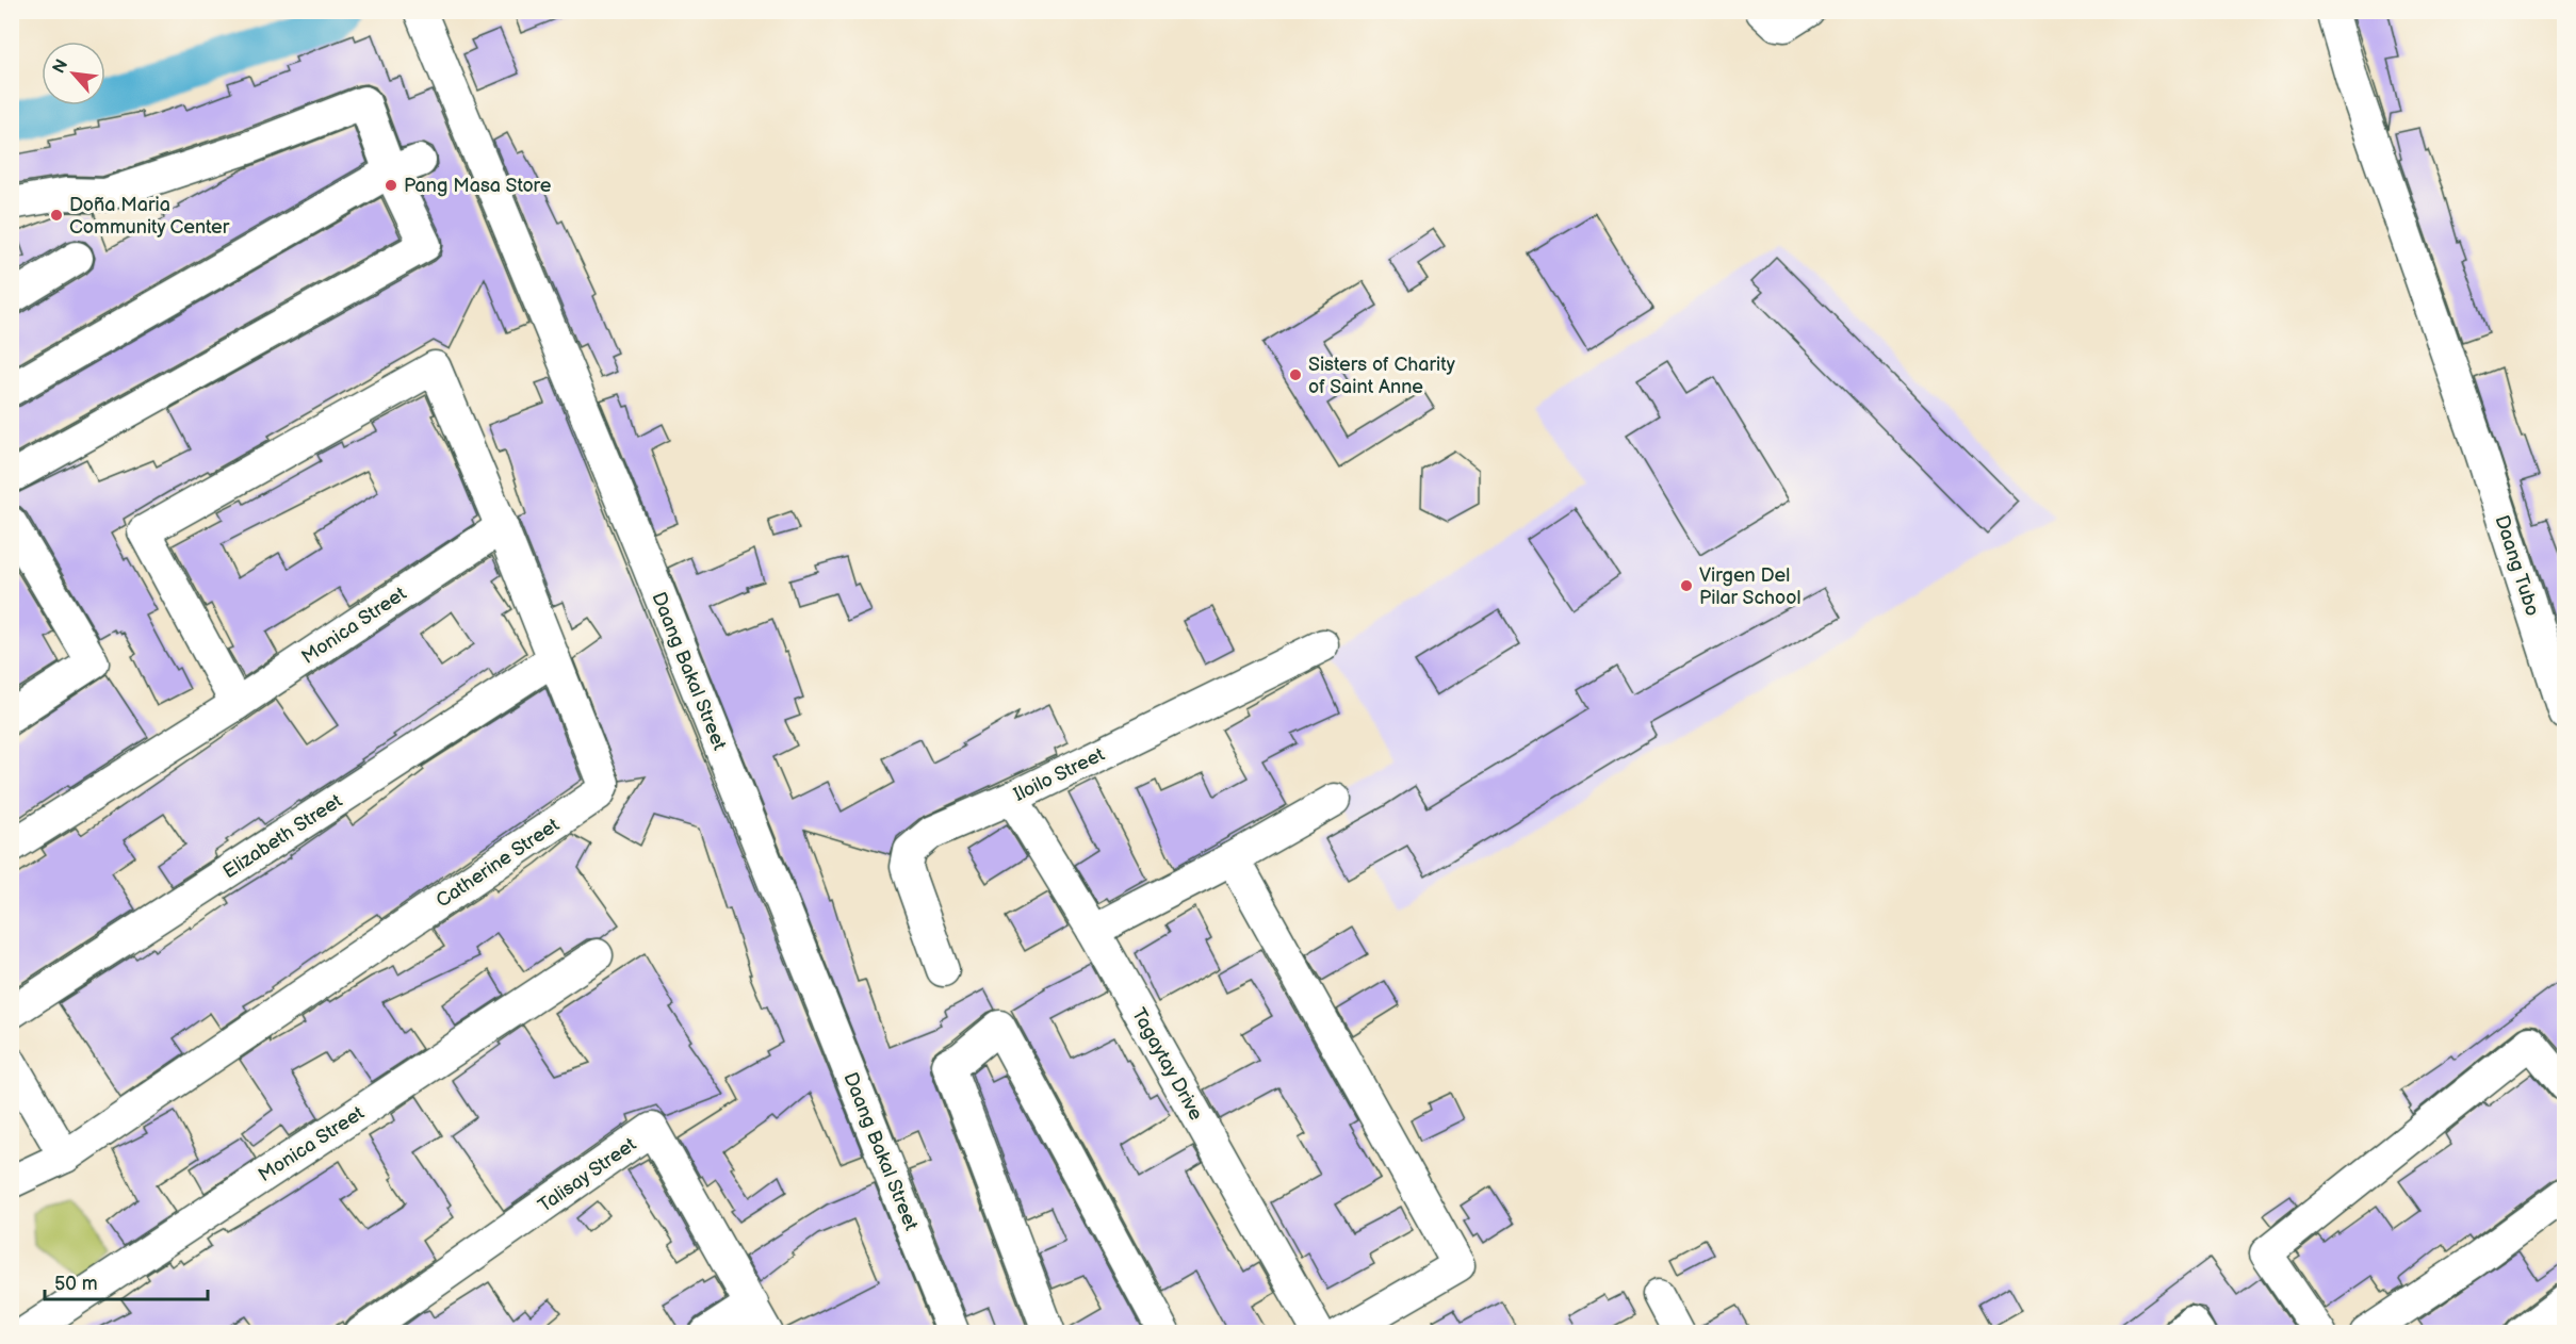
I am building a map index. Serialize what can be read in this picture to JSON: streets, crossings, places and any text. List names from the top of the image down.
{
  "streets": {
    "street": [
      "Daang Tubo",
      "Monica Street",
      "Daang Bakal Street",
      "Iloilo Street",
      "Elizabeth Street",
      "Catherine Street",
      "Tagaytay Drive",
      "Talisay Street"
    ]
  },
  "crossings": [
    ["Monica Street", "Catherine Street"],
    ["Iloilo Street", "Tagaytay Drive"],
    ["Elizabeth Street", "Catherine Street"]
  ],
  "places": [
    "Pang Masa Store",
    "Doña Maria Community Center",
    "Sisters of Charity of Saint Anne",
    "Virgen Del Pilar School"
  ],
  "scale_bar": "50 m",
  "north": "top left"
}
